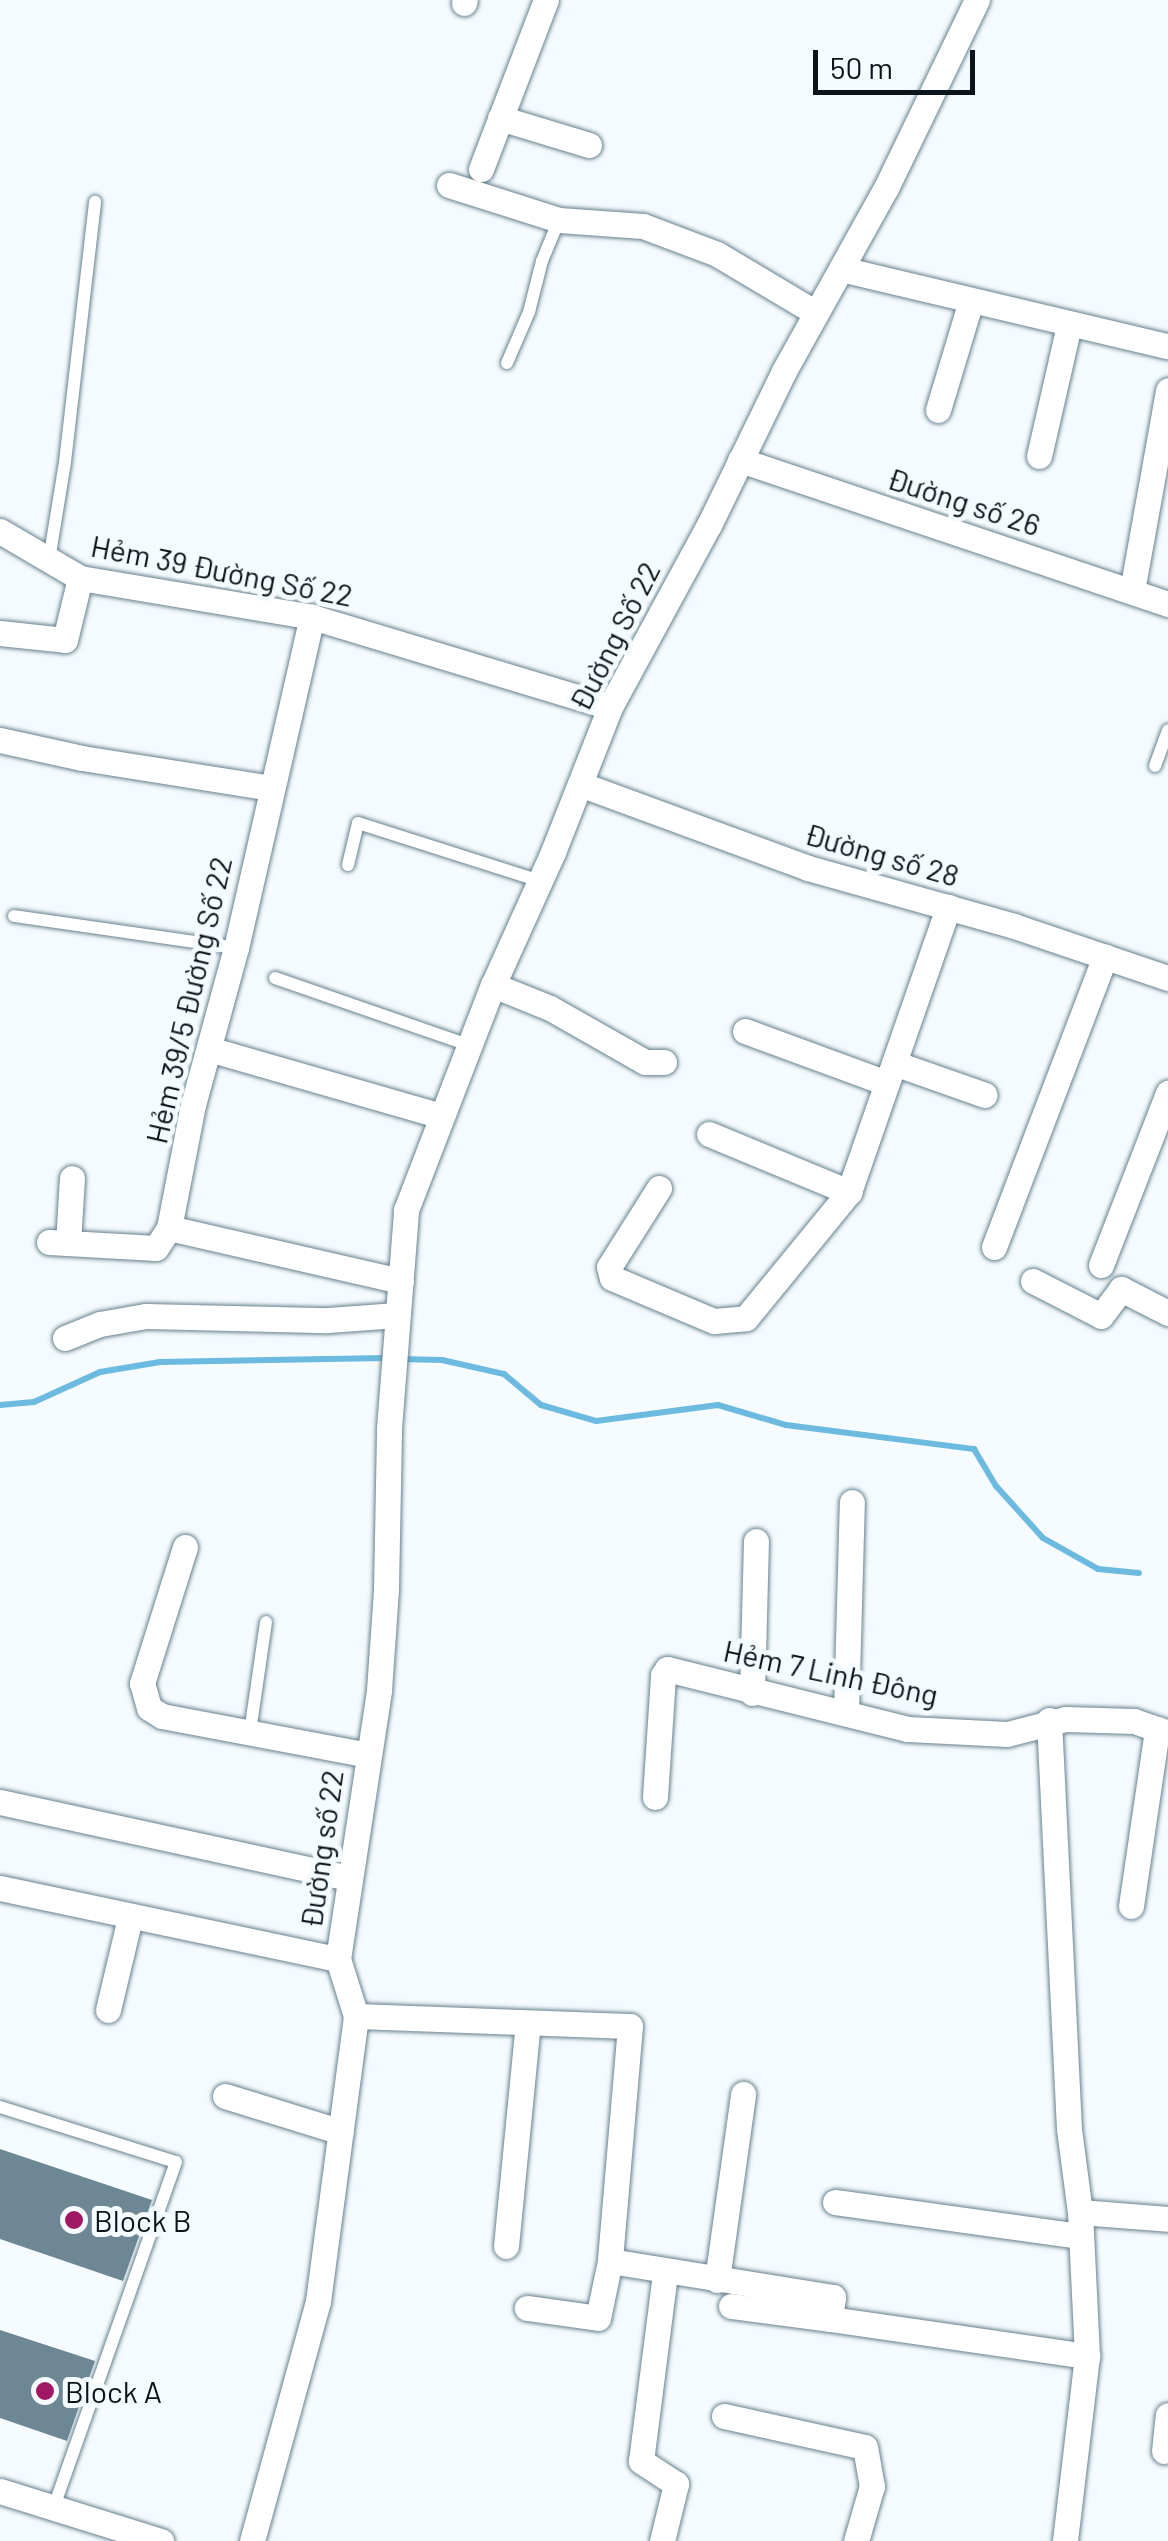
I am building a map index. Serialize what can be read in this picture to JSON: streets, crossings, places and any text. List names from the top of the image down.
{
  "streets": {
    "street": [
      "Đường số 26",
      "Hẻm 39 Đường Số 22",
      "Đường Số 22",
      "Đường số 28",
      "Hẻm 39/5 Đường Số 22",
      "Hẻm 7 Linh Đông",
      "Đường số 22"
    ]
  },
  "crossings": [
    ["Đường số 26", "Đường Số 22"],
    ["Hẻm 39 Đường Số 22", "Đường Số 22"],
    ["Hẻm 39 Đường Số 22", "Hẻm 39/5 Đường Số 22"],
    ["Đường Số 22", "Đường số 28"],
    ["Đường Số 22", "Đường số 22"]
  ],
  "places": ["Block B", "Block A"],
  "scale_bar": "50 m"
}
